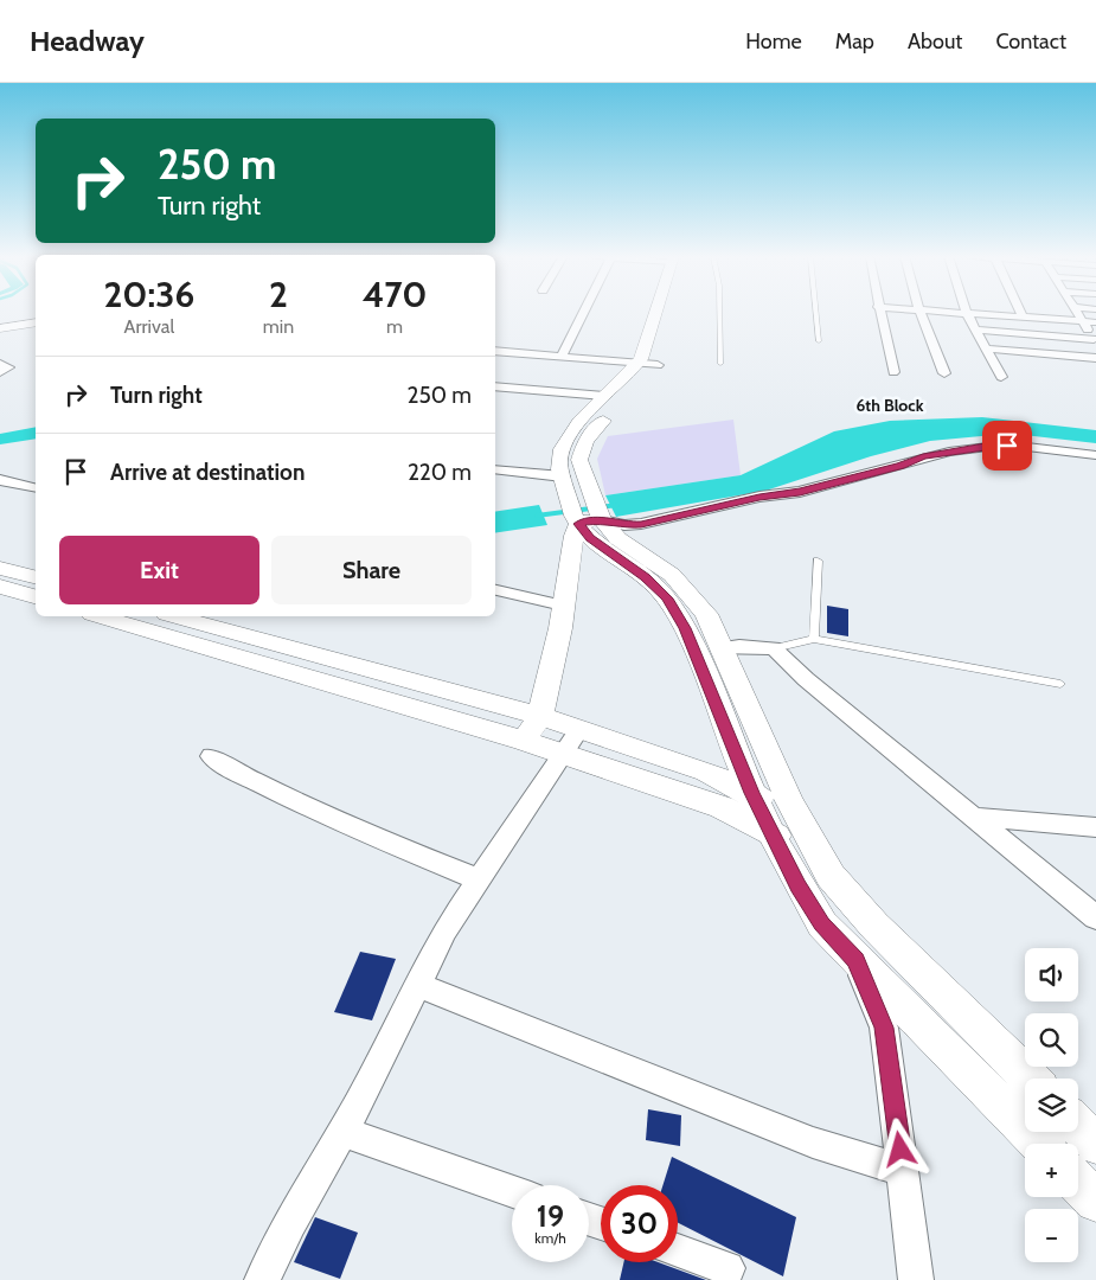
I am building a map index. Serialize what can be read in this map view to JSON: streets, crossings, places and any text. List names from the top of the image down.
{
  "districts": ["6th Block"],
  "page": {
    "header": "Headway",
    "nav": [
      "Home",
      "Map",
      "About",
      "Contact"
    ],
    "turn": ["250 m", "Turn right"],
    "eta": [
      "20:36",
      "Arrival",
      "2",
      "min",
      "470",
      "m"
    ],
    "list": [
      {
        "name": "Turn right",
        "value": "250 m"
      },
      {
        "name": "Arrive at destination",
        "value": "220 m"
      }
    ],
    "buttons": ["Exit", "Share"],
    "map_buttons": ["+", "−"],
    "speed": "19 km/h",
    "limit": "30"
  }
}
